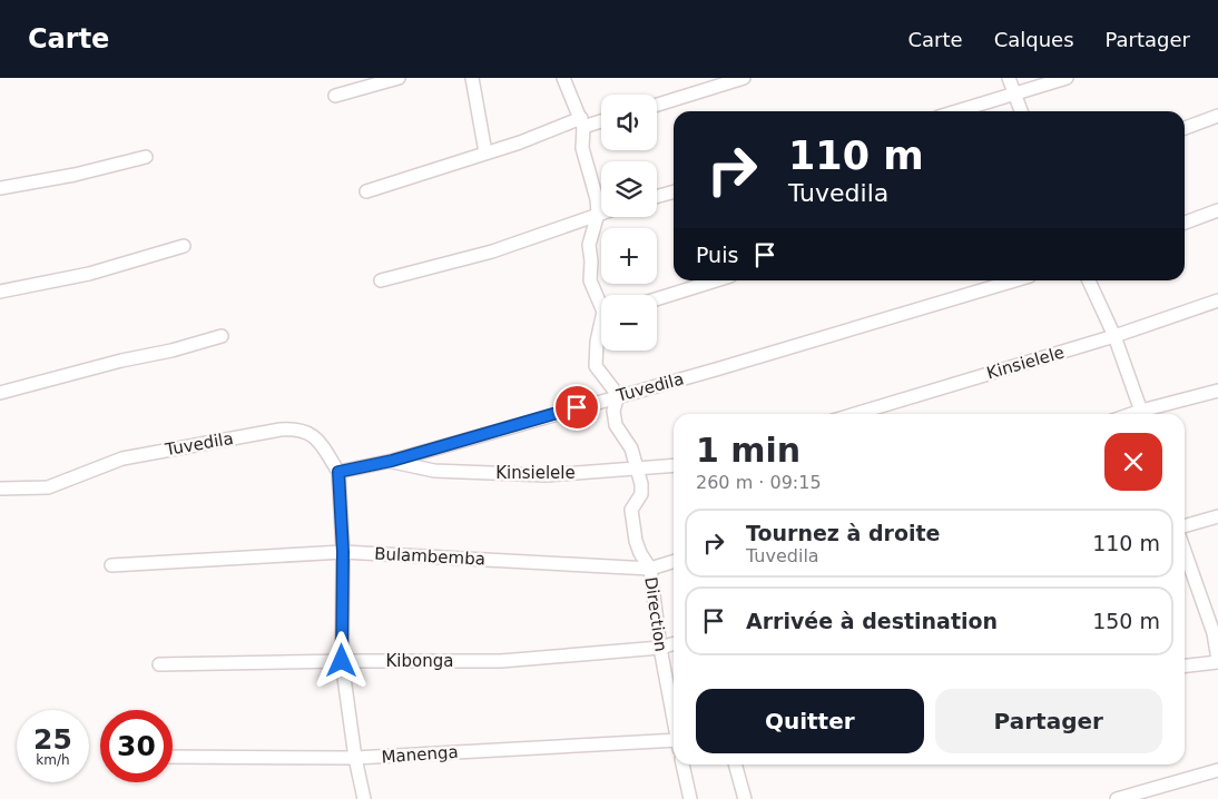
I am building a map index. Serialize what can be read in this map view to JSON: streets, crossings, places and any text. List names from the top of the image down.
{
  "streets": {
    "street": [
      "Kinsielele",
      "Tuvedila",
      "Bulambemba",
      "Direction",
      "Kibonga",
      "Manenga"
    ]
  },
  "crossings": [
    ["Kinsielele", "Tuvedila"],
    ["Kinsielele", "Direction"],
    ["Tuvedila", "Direction"],
    ["Bulambemba", "Direction"],
    ["Direction", "Kibonga"]
  ],
  "page": {
    "header": "Carte",
    "nav": ["Carte", "Calques", "Partager"],
    "map_buttons": ["+", "−"],
    "turn": ["110 m", "Tuvedila"],
    "then": "Puis",
    "heading": ["1 min", "260 m · 09:15"],
    "list": [
      {
        "name": "Tournez à droite",
        "note": "Tuvedila",
        "value": "110 m"
      },
      {
        "name": "Arrivée à destination",
        "value": "150 m"
      }
    ],
    "buttons": ["Quitter", "Partager"],
    "speed": "25 km/h",
    "limit": "30"
  }
}
